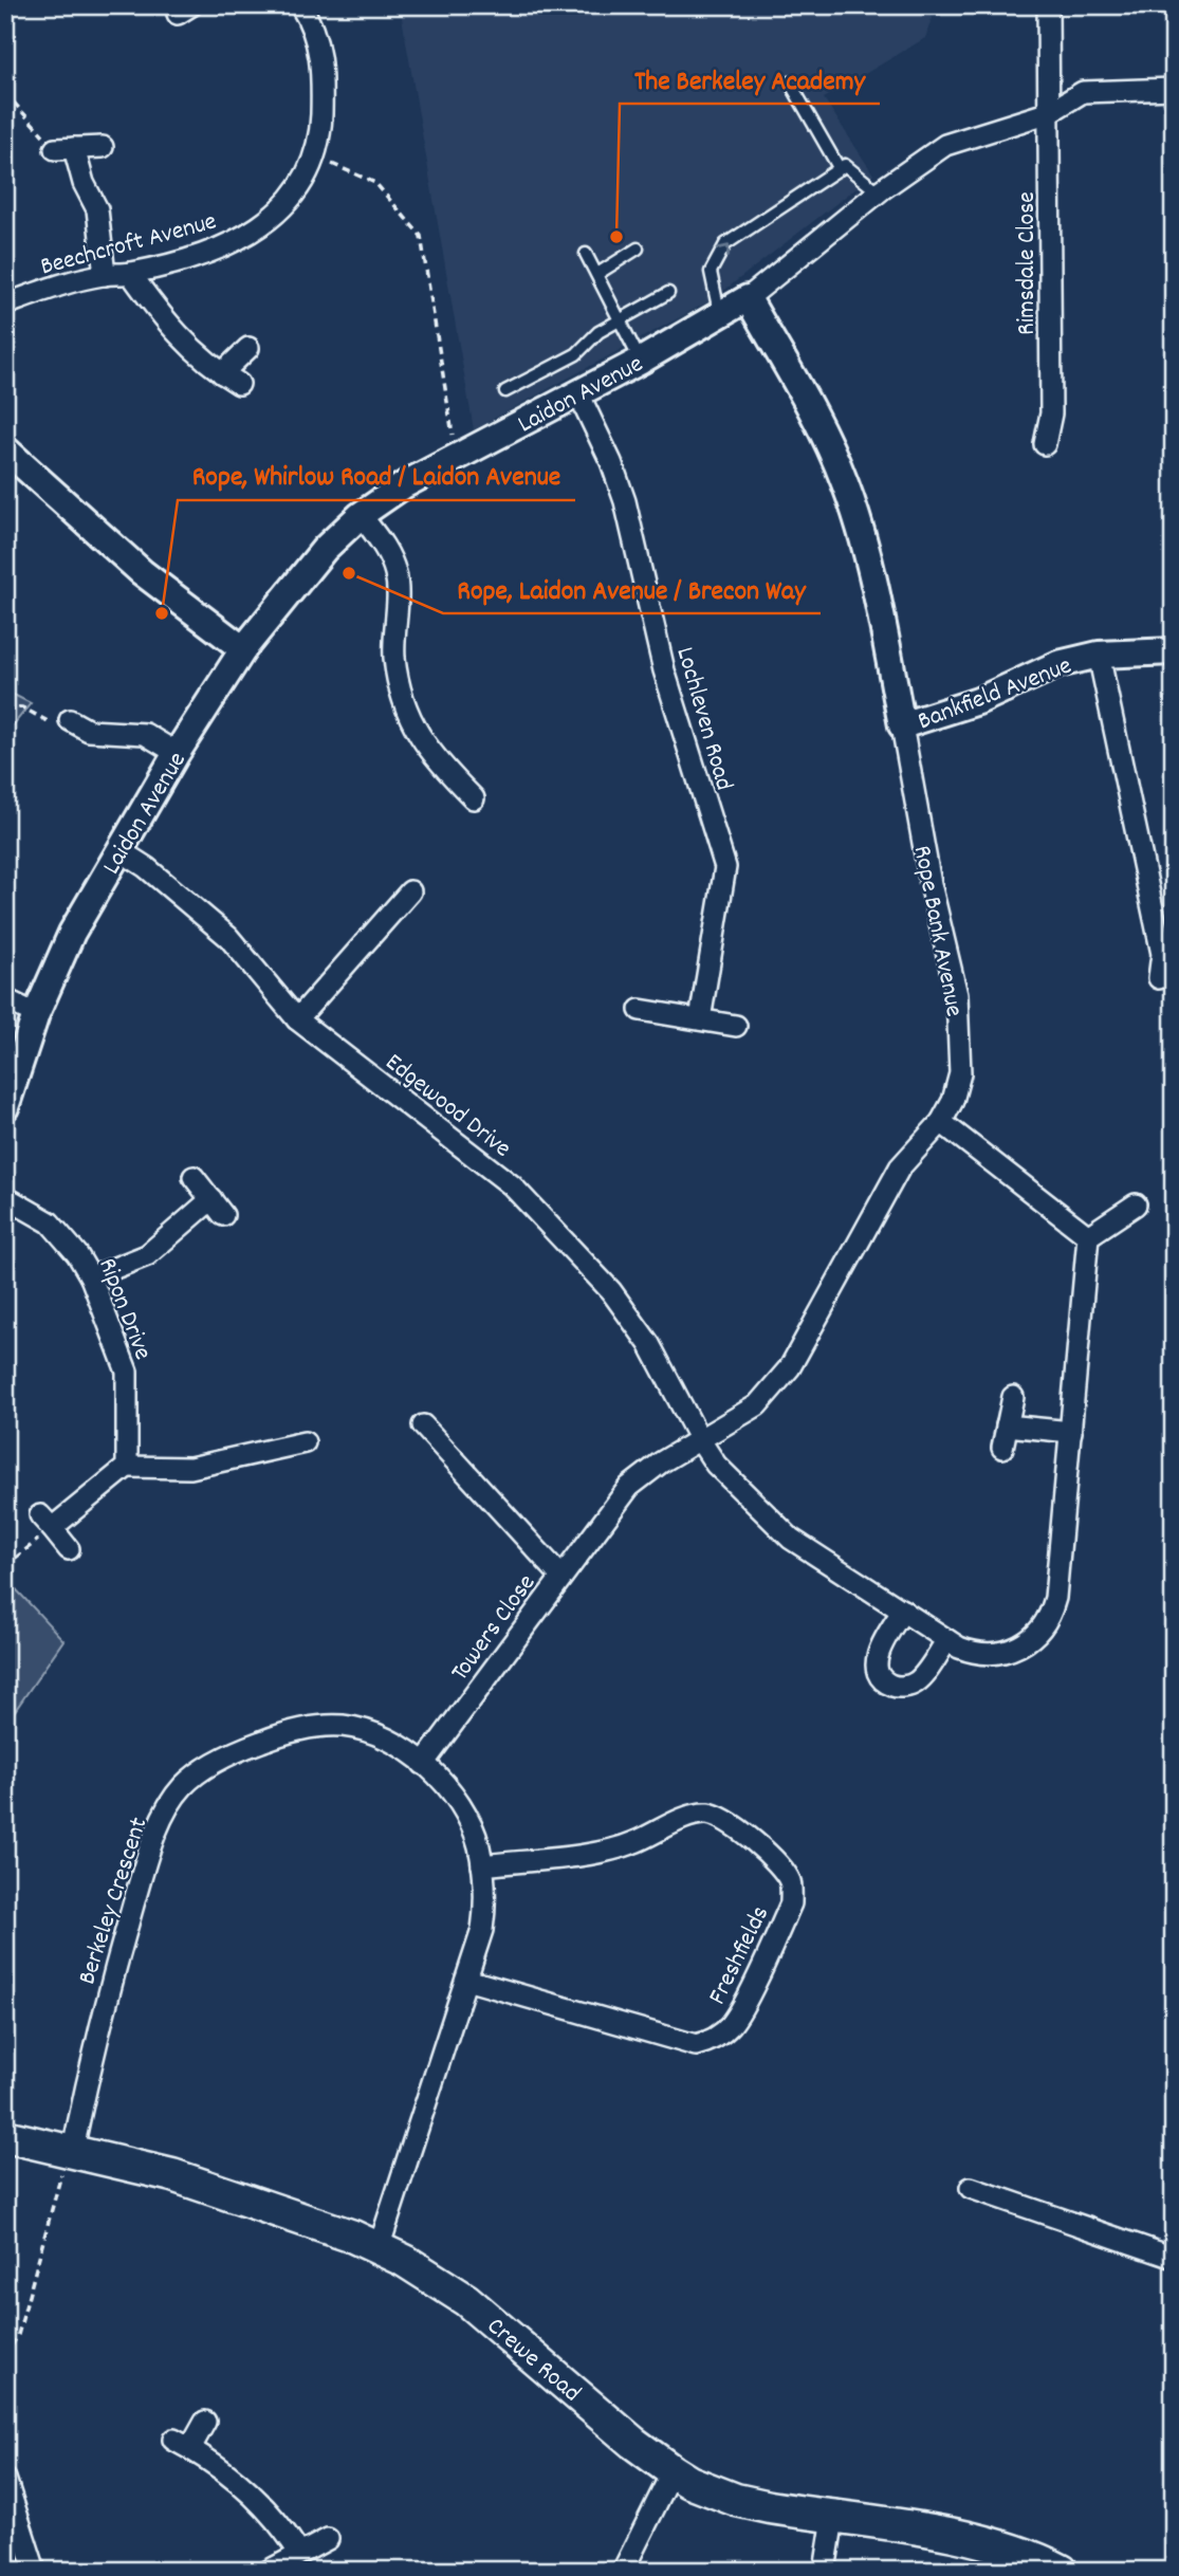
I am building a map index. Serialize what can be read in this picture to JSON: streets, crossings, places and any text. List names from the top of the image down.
{
  "streets": {
    "main road": ["Crewe Road"],
    "street": [
      "Beechcroft Avenue",
      "Rimsdale Close",
      "Laidon Avenue",
      "Bankfield Avenue",
      "Lochleven Road",
      "Rope Bank Avenue",
      "Edgewood Drive",
      "Ripon Drive",
      "Towers Close",
      "Berkeley Crescent",
      "Freshfields"
    ]
  },
  "crossings": [
    ["Rimsdale Close", "Laidon Avenue"],
    ["Laidon Avenue", "Lochleven Road"],
    ["Laidon Avenue", "Rope Bank Avenue"],
    ["Laidon Avenue", "Edgewood Drive"],
    ["Bankfield Avenue", "Rope Bank Avenue"],
    ["Rope Bank Avenue", "Edgewood Drive"],
    ["Rope Bank Avenue", "Towers Close"],
    ["Towers Close", "Berkeley Crescent"],
    ["Berkeley Crescent", "Freshfields"],
    ["Berkeley Crescent", "Crewe Road"]
  ],
  "places": ["The Berkeley Academy", "Rope, Laidon Avenue / Brecon Way", "Rope, Whirlow Road / Laidon Avenue"]
}
